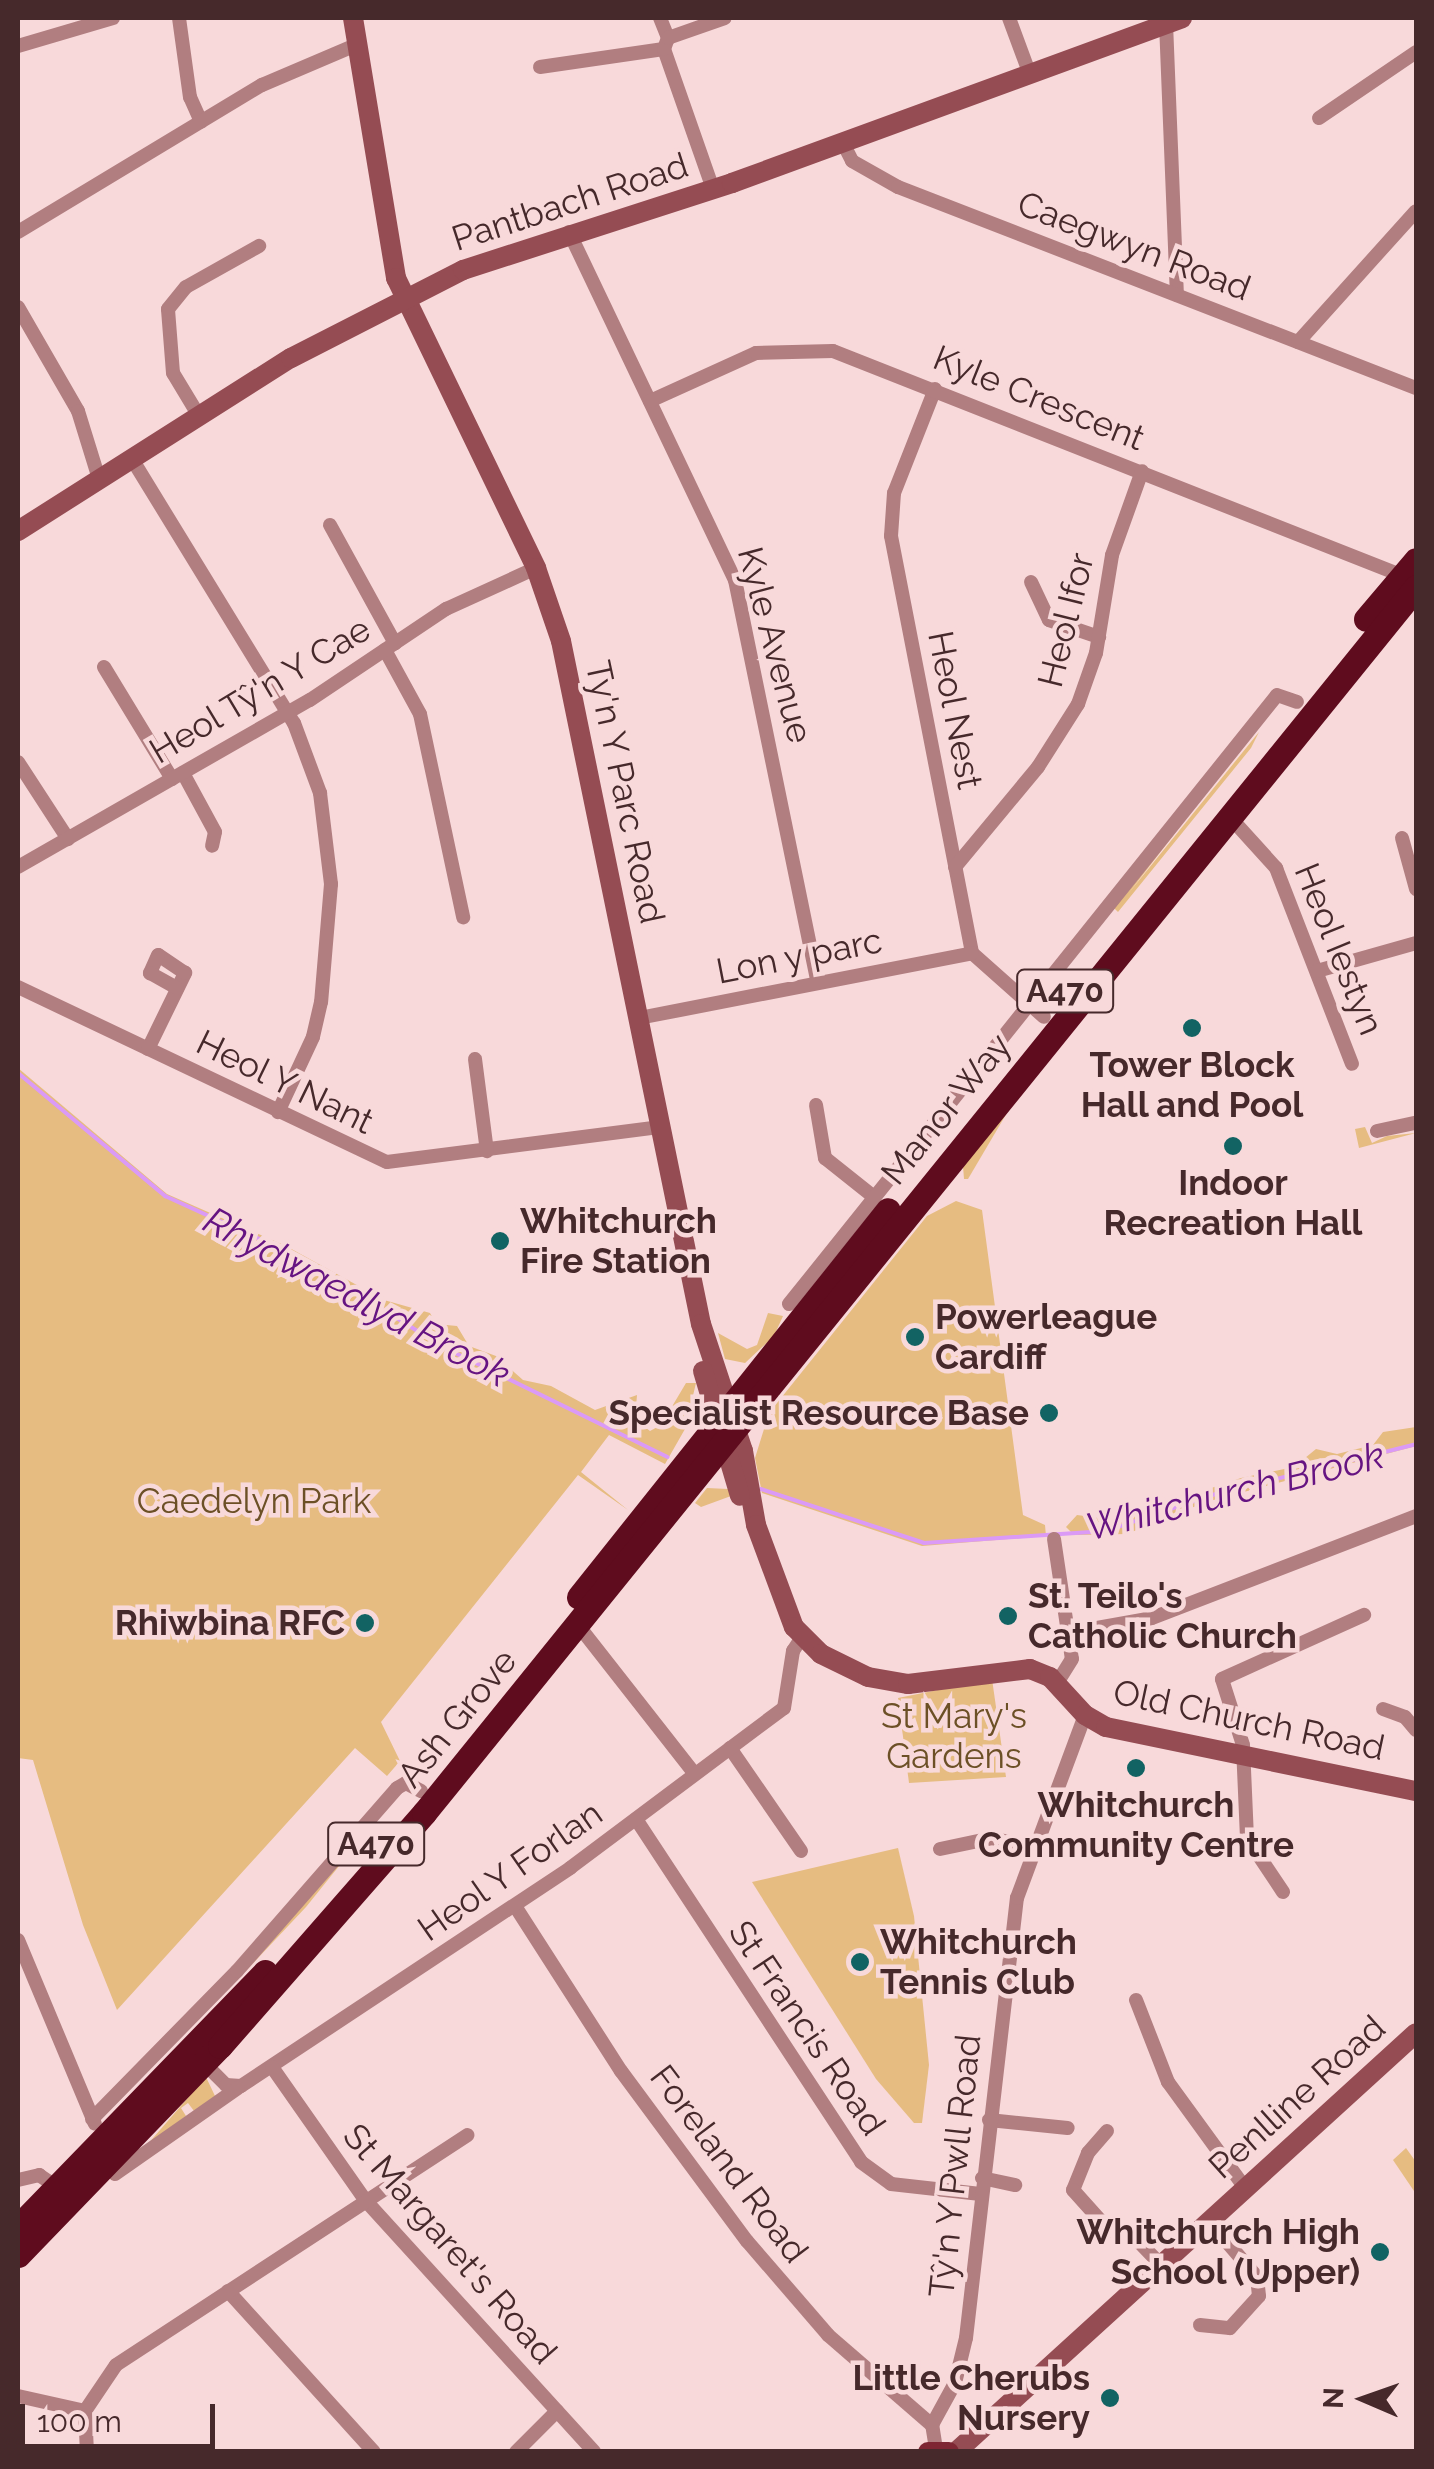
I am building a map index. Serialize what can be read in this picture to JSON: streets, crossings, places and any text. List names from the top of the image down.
{
  "streets": {
    "highway": ["A470", "Manor Way", "Ash Grove"],
    "street": [
      "Pantbach Road",
      "Caegwyn Road",
      "Kyle Crescent",
      "Heol Ifor",
      "Kyle Avenue",
      "Heol Tŷ'n Y Cae",
      "Heol Nest",
      "Ty'n Y Parc Road",
      "Heol Iestyn",
      "Lon y parc",
      "Heol Y Nant",
      "Old Church Road",
      "Heol Y Forlan",
      "St Francis Road",
      "Penlline Road",
      "Foreland Road",
      "Tŷ'n Y Pwll Road",
      "St Margaret's Road"
    ]
  },
  "crossings": [
    ["Pantbach Road", "Caegwyn Road"],
    ["Pantbach Road", "Kyle Avenue"],
    ["Pantbach Road", "Ty'n Y Parc Road"],
    ["Kyle Crescent", "Heol Ifor"],
    ["Kyle Crescent", "Kyle Avenue"],
    ["Kyle Crescent", "Heol Nest"],
    ["Kyle Crescent", "Manor Way"],
    ["Heol Ifor", "Heol Nest"],
    ["Kyle Avenue", "Lon y parc"],
    ["Heol Tŷ'n Y Cae", "Ty'n Y Parc Road"],
    ["Heol Nest", "Lon y parc"],
    ["Ty'n Y Parc Road", "Lon y parc"],
    ["Ty'n Y Parc Road", "Heol Y Nant"],
    ["Ty'n Y Parc Road", "Manor Way"],
    ["Ty'n Y Parc Road", "Ash Grove"],
    ["Heol Iestyn", "Manor Way"],
    ["A470", "Ash Grove"],
    ["Manor Way", "Ash Grove"],
    ["Ash Grove", "Heol Y Forlan"],
    ["Old Church Road", "Tŷ'n Y Pwll Road"],
    ["Heol Y Forlan", "St Francis Road"],
    ["Heol Y Forlan", "Foreland Road"],
    ["Heol Y Forlan", "St Margaret's Road"],
    ["St Francis Road", "Tŷ'n Y Pwll Road"],
    ["Foreland Road", "Tŷ'n Y Pwll Road"]
  ],
  "water": ["Rhydwaedlyd Brook", "Whitchurch Brook"],
  "parks": ["Caedelyn Park", "St Mary's Gardens"],
  "places": [
    "Tower Block Hall and Pool",
    "Indoor Recreation Hall",
    "Whitchurch Fire Station",
    "Powerleague Cardiff",
    "Specialist Resource Base",
    "St. Teilo's Catholic Church",
    "Rhiwbina RFC",
    "Whitchurch Community Centre",
    "Whitchurch Tennis Club",
    "Whitchurch High School (Upper)",
    "Little Cherubs Nursery"
  ],
  "scale_bar": "100 m",
  "north": "left"
}
